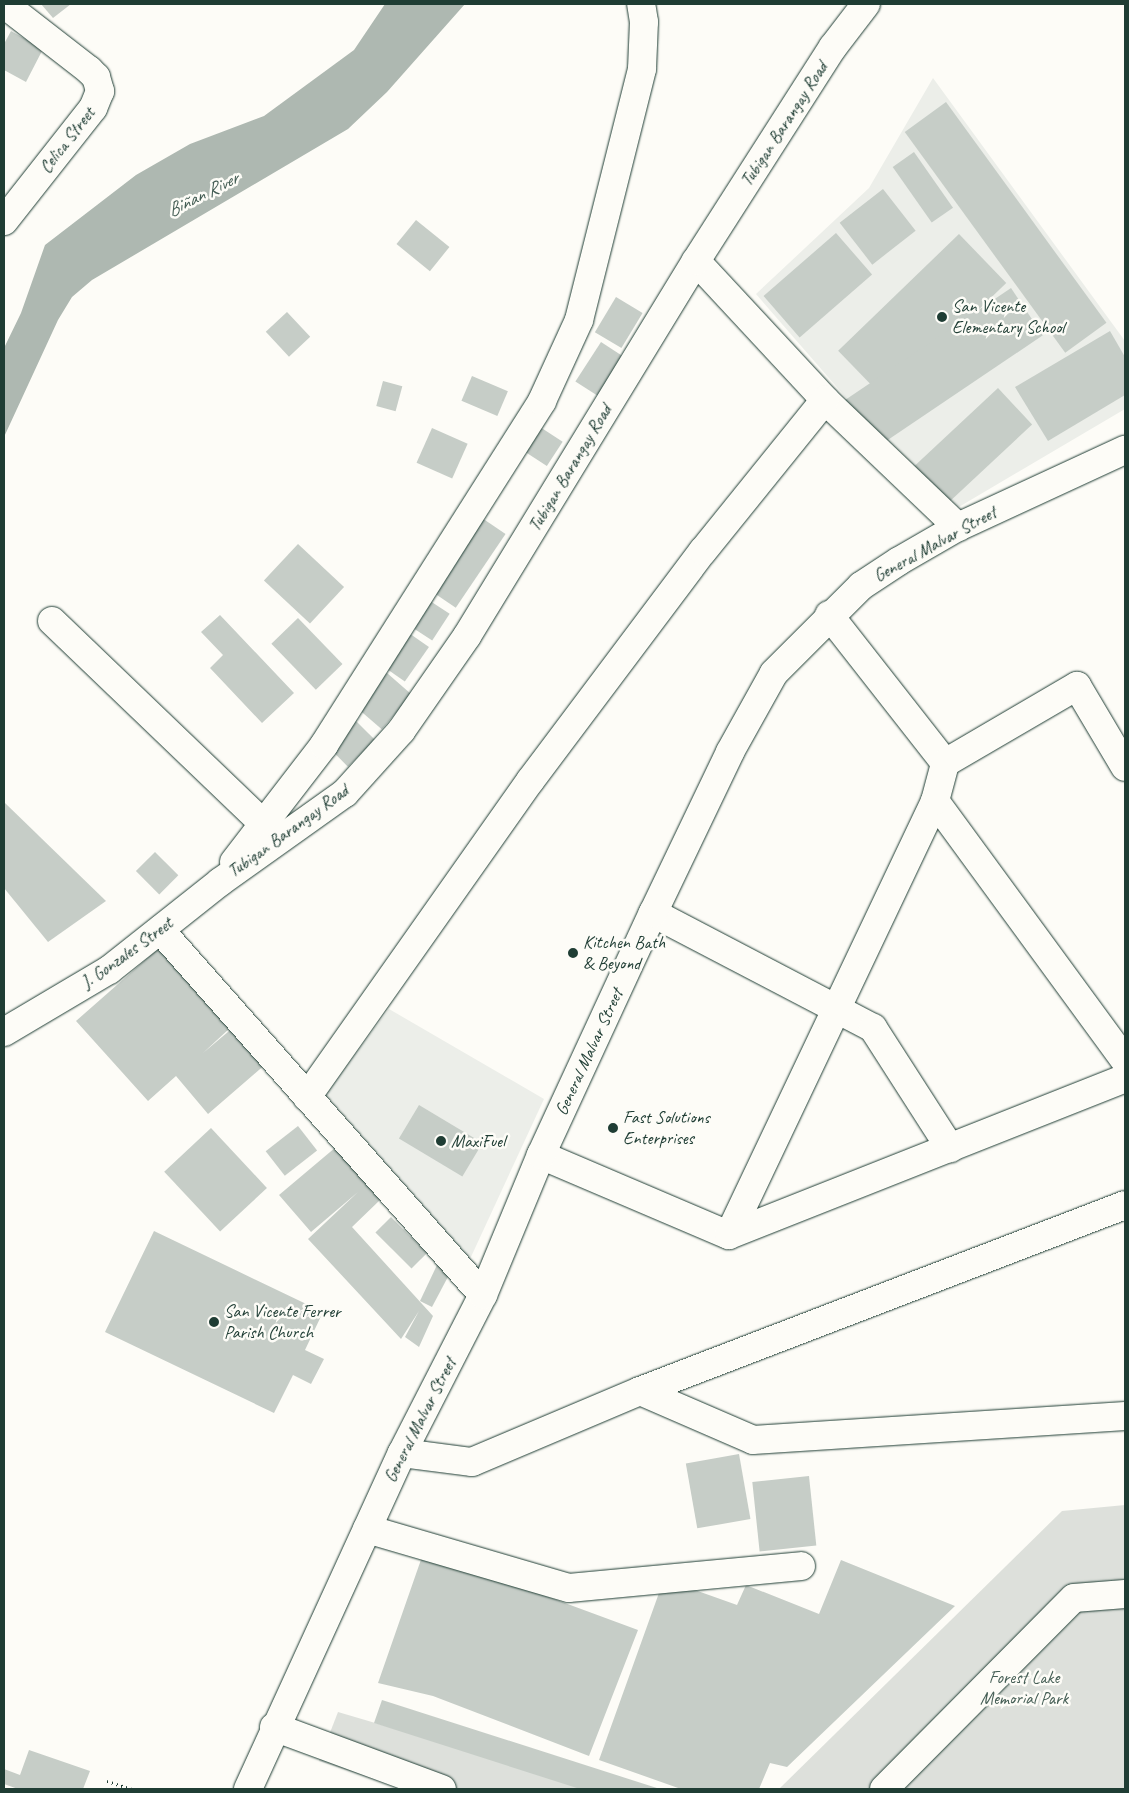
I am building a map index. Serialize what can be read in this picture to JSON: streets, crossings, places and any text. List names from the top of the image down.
{
  "streets": {
    "main road": [
      "Tubigan Barangay Road",
      "Celica Street",
      "General Malvar Street",
      "J. Gonzales Street"
    ]
  },
  "crossings": [
    ["Tubigan Barangay Road", "J. Gonzales Street"]
  ],
  "water": ["Biñan River"],
  "parks": ["Forest Lake Memorial Park"],
  "places": [
    "San Vicente Elementary School",
    "Kitchen Bath & Beyond",
    "Fast Solutions Enterprises",
    "MaxiFuel",
    "San Vicente Ferrer Parish Church"
  ]
}
